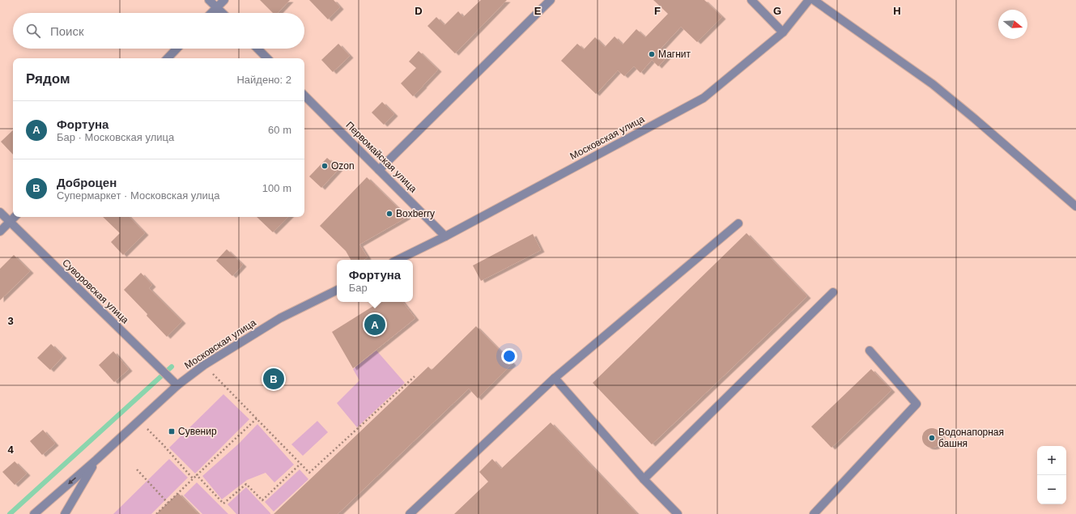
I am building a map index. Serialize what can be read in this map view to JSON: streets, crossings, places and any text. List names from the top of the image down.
{
  "streets": {
    "street": ["Московская улица", "Первомайская улица", "Суворовская улица"]
  },
  "crossings": [
    ["Московская улица", "Первомайская улица"],
    ["Московская улица", "Суворовская улица"]
  ],
  "places": {
    "other": [
      "Магнит",
      "Ozon",
      "Boxberry",
      "Водонапорная башня"
    ],
    "transit": ["Сувенир"]
  },
  "north": "right",
  "page": {
    "search": "Поиск",
    "heading": ["Рядом", "Найдено: 2"],
    "list": [
      {
        "mark": "A",
        "name": "Фортуна",
        "note": "Бар · Московская улица",
        "value": "60 m"
      },
      {
        "mark": "B",
        "name": "Доброцен",
        "note": "Супермаркет · Московская улица",
        "value": "100 m"
      }
    ],
    "popup": ["Фортуна", "Бар"],
    "pins": ["A", "B"],
    "map_buttons": ["+", "−"]
  },
  "grid": {
    "columns": [
      "D",
      "E",
      "F",
      "G",
      "H"
    ],
    "rows": ["3", "4"]
  }
}
